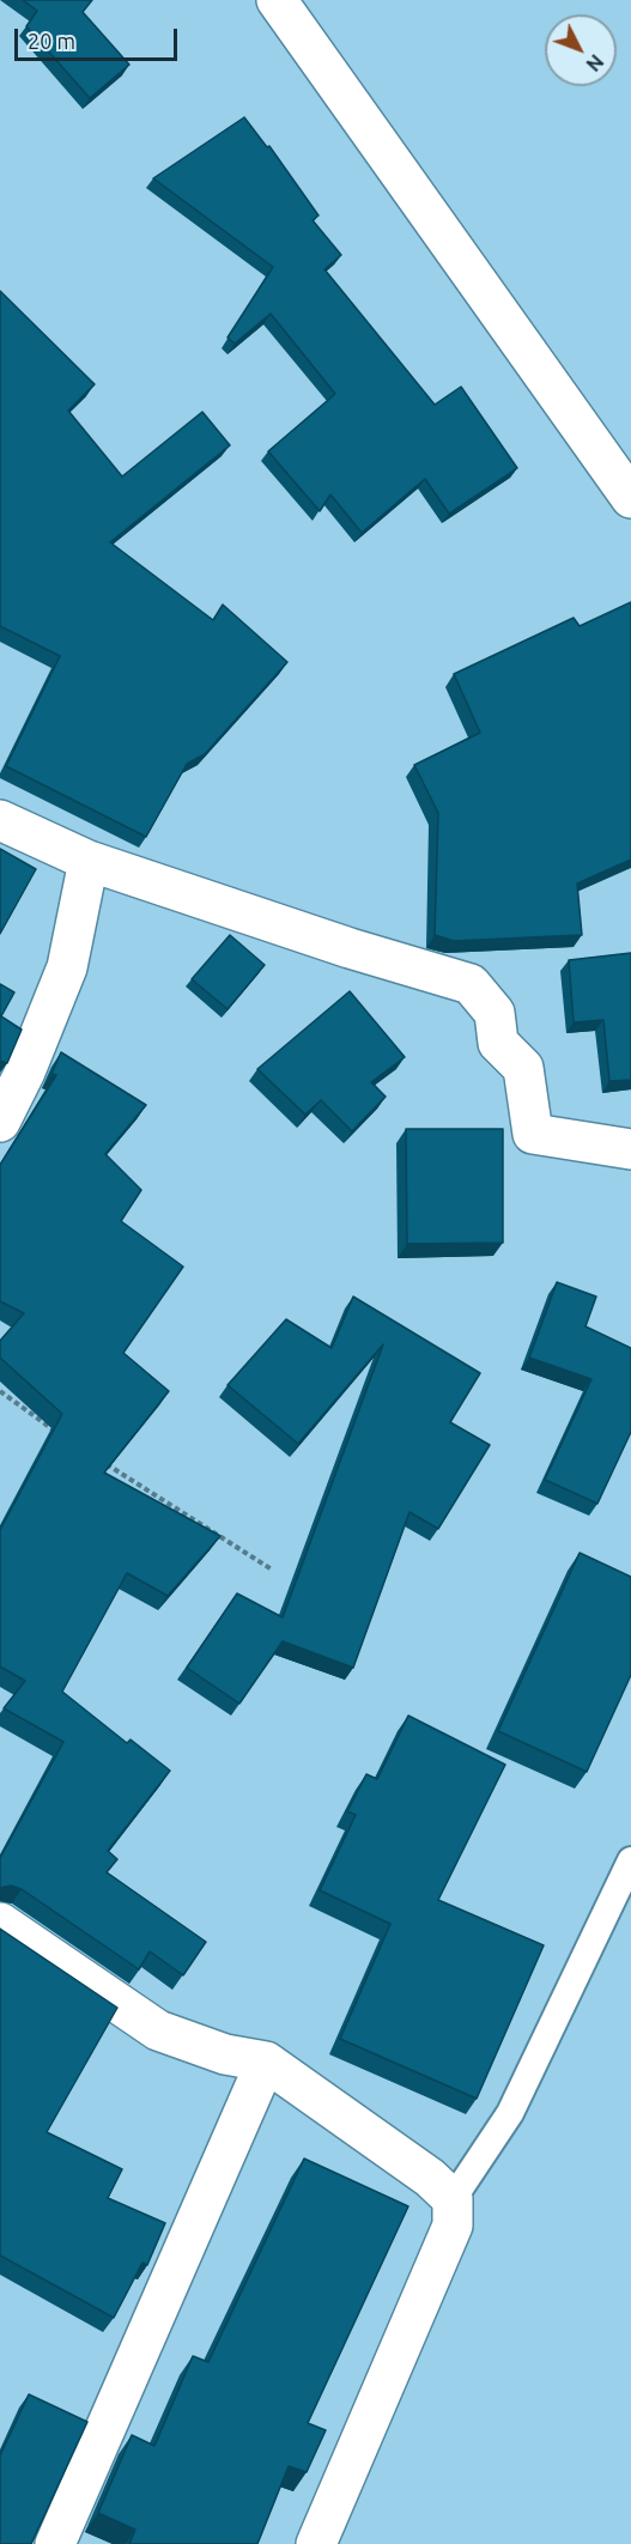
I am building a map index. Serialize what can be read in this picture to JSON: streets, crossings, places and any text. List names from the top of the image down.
{
  "scale_bar": "20 m",
  "north": "bottom right"
}
